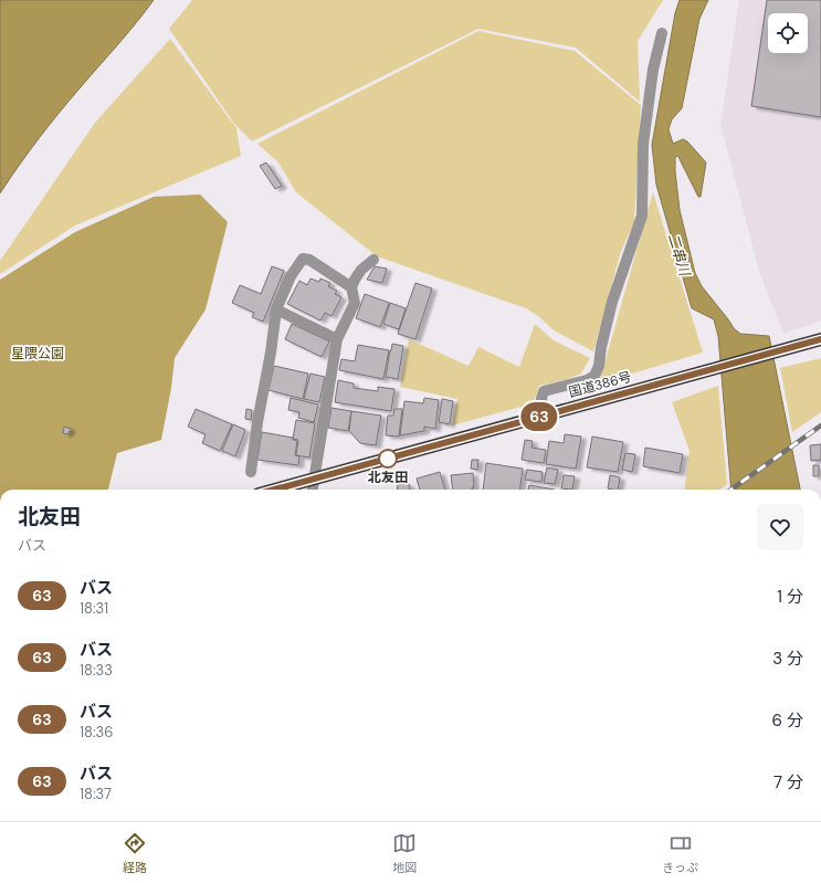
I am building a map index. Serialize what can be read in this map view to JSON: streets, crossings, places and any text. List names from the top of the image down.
{
  "streets": {
    "highway": ["国道386号"]
  },
  "water": ["二串川"],
  "parks": ["星隈公園"],
  "places": ["北友田"],
  "lines": ["bus line 63"],
  "page": {
    "on_map": "63",
    "heading": ["北友田", "バス"],
    "list": [
      {
        "mark": "63",
        "name": "バス",
        "note": "18:31",
        "value": "1 分"
      },
      {
        "mark": "63",
        "name": "バス",
        "note": "18:33",
        "value": "3 分"
      },
      {
        "mark": "63",
        "name": "バス",
        "note": "18:36",
        "value": "6 分"
      },
      {
        "mark": "63",
        "name": "バス",
        "note": "18:37",
        "value": "7 分"
      }
    ],
    "tabs": ["経路", "地図", "きっぷ"]
  }
}
